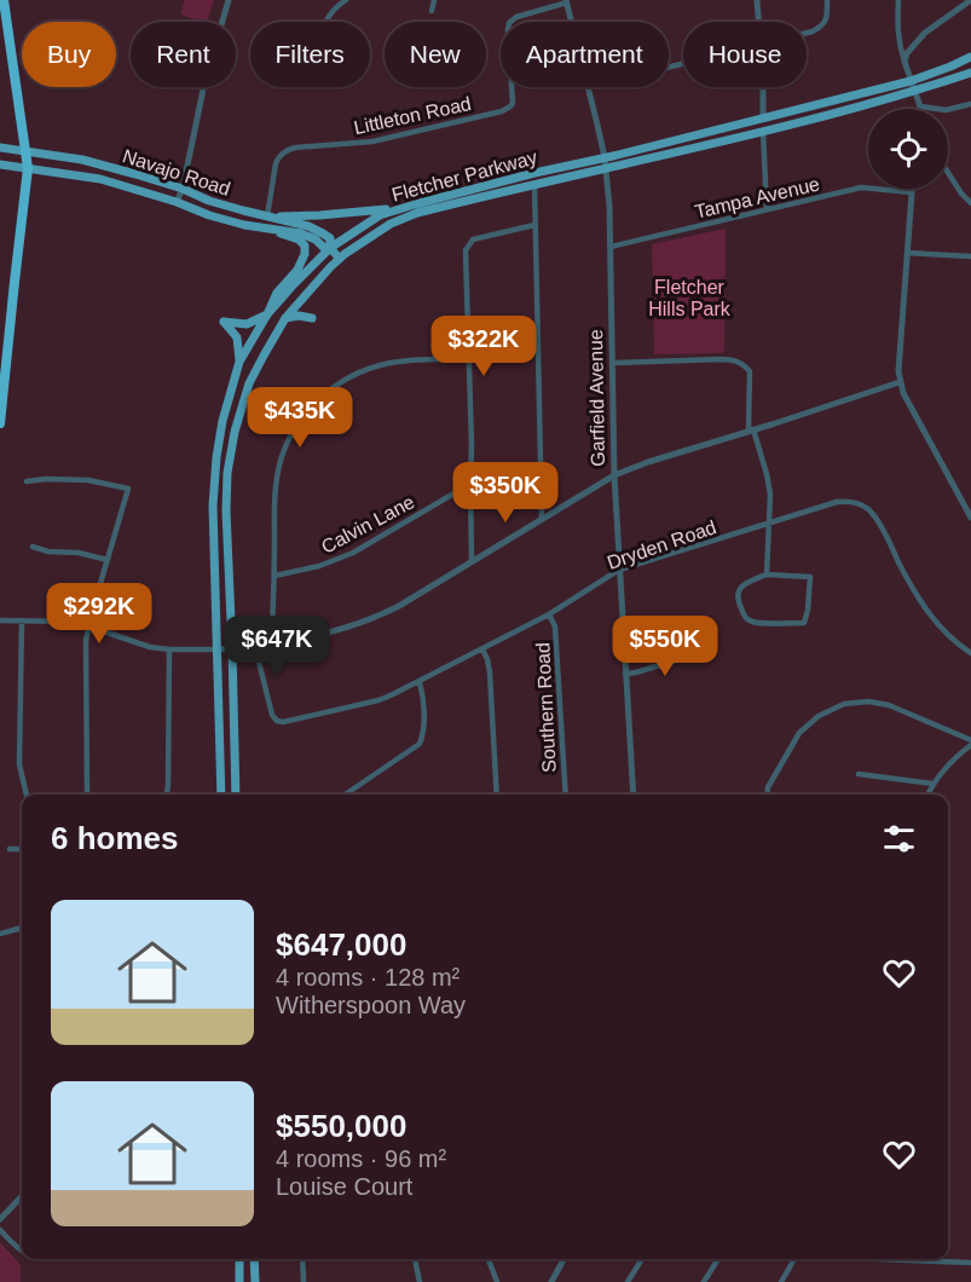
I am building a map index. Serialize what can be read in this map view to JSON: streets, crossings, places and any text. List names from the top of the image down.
{
  "streets": {
    "main road": ["Navajo Road", "Fletcher Parkway"],
    "street": [
      "Littleton Road",
      "Tampa Avenue",
      "Garfield Avenue",
      "Calvin Lane",
      "Dryden Road",
      "Southern Road"
    ]
  },
  "crossings": [
    ["Littleton Road", "Navajo Road"],
    ["Littleton Road", "Garfield Avenue"],
    ["Navajo Road", "Fletcher Parkway"],
    ["Fletcher Parkway", "Garfield Avenue"],
    ["Tampa Avenue", "Garfield Avenue"],
    ["Garfield Avenue", "Dryden Road"],
    ["Dryden Road", "Southern Road"]
  ],
  "parks": ["Fletcher Hills Park"],
  "page": {
    "chip": [
      "Buy",
      "Rent",
      "Filters",
      "New",
      "Apartment",
      "House"
    ],
    "price": [
      "$322K",
      "$435K",
      "$350K",
      "$292K",
      "$647K",
      "$550K"
    ],
    "heading": "6 homes",
    "list": [
      {
        "name": "$647,000",
        "note": "4 rooms · 128 m² · Witherspoon Way"
      },
      {
        "name": "$550,000",
        "note": "4 rooms · 96 m² · Louise Court"
      }
    ]
  }
}
